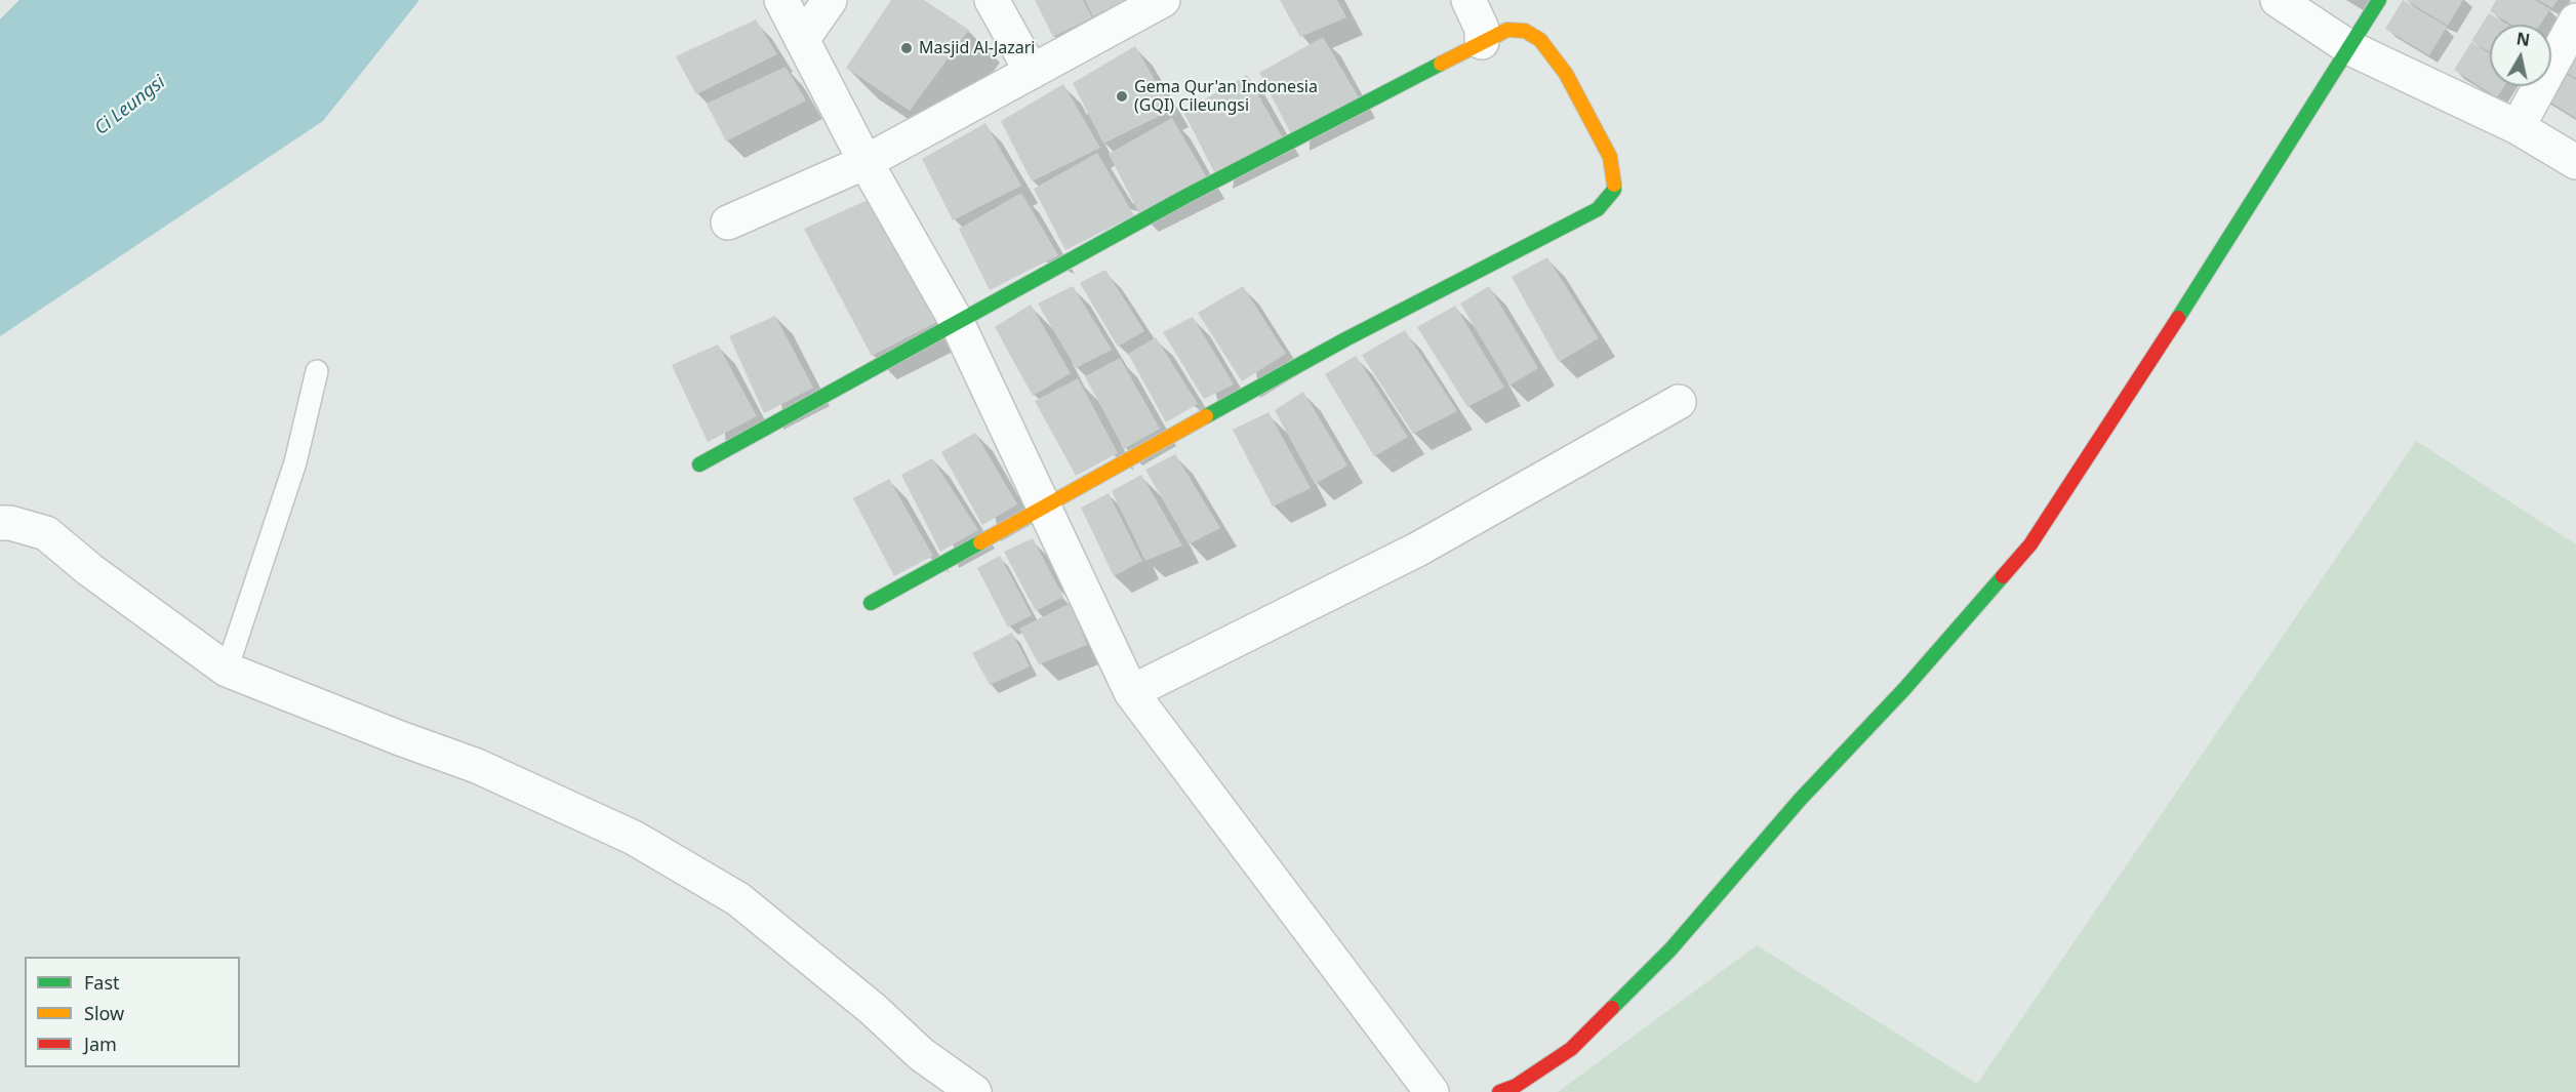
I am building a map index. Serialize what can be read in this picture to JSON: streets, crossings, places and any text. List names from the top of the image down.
{
  "water": ["Ci Leungsi"],
  "places": ["Masjid Al-Jazari", "Gema Qur'an Indonesia (GQI) Cileungsi"],
  "legend": ["Fast", "Slow", "Jam"],
  "north": "top"
}
